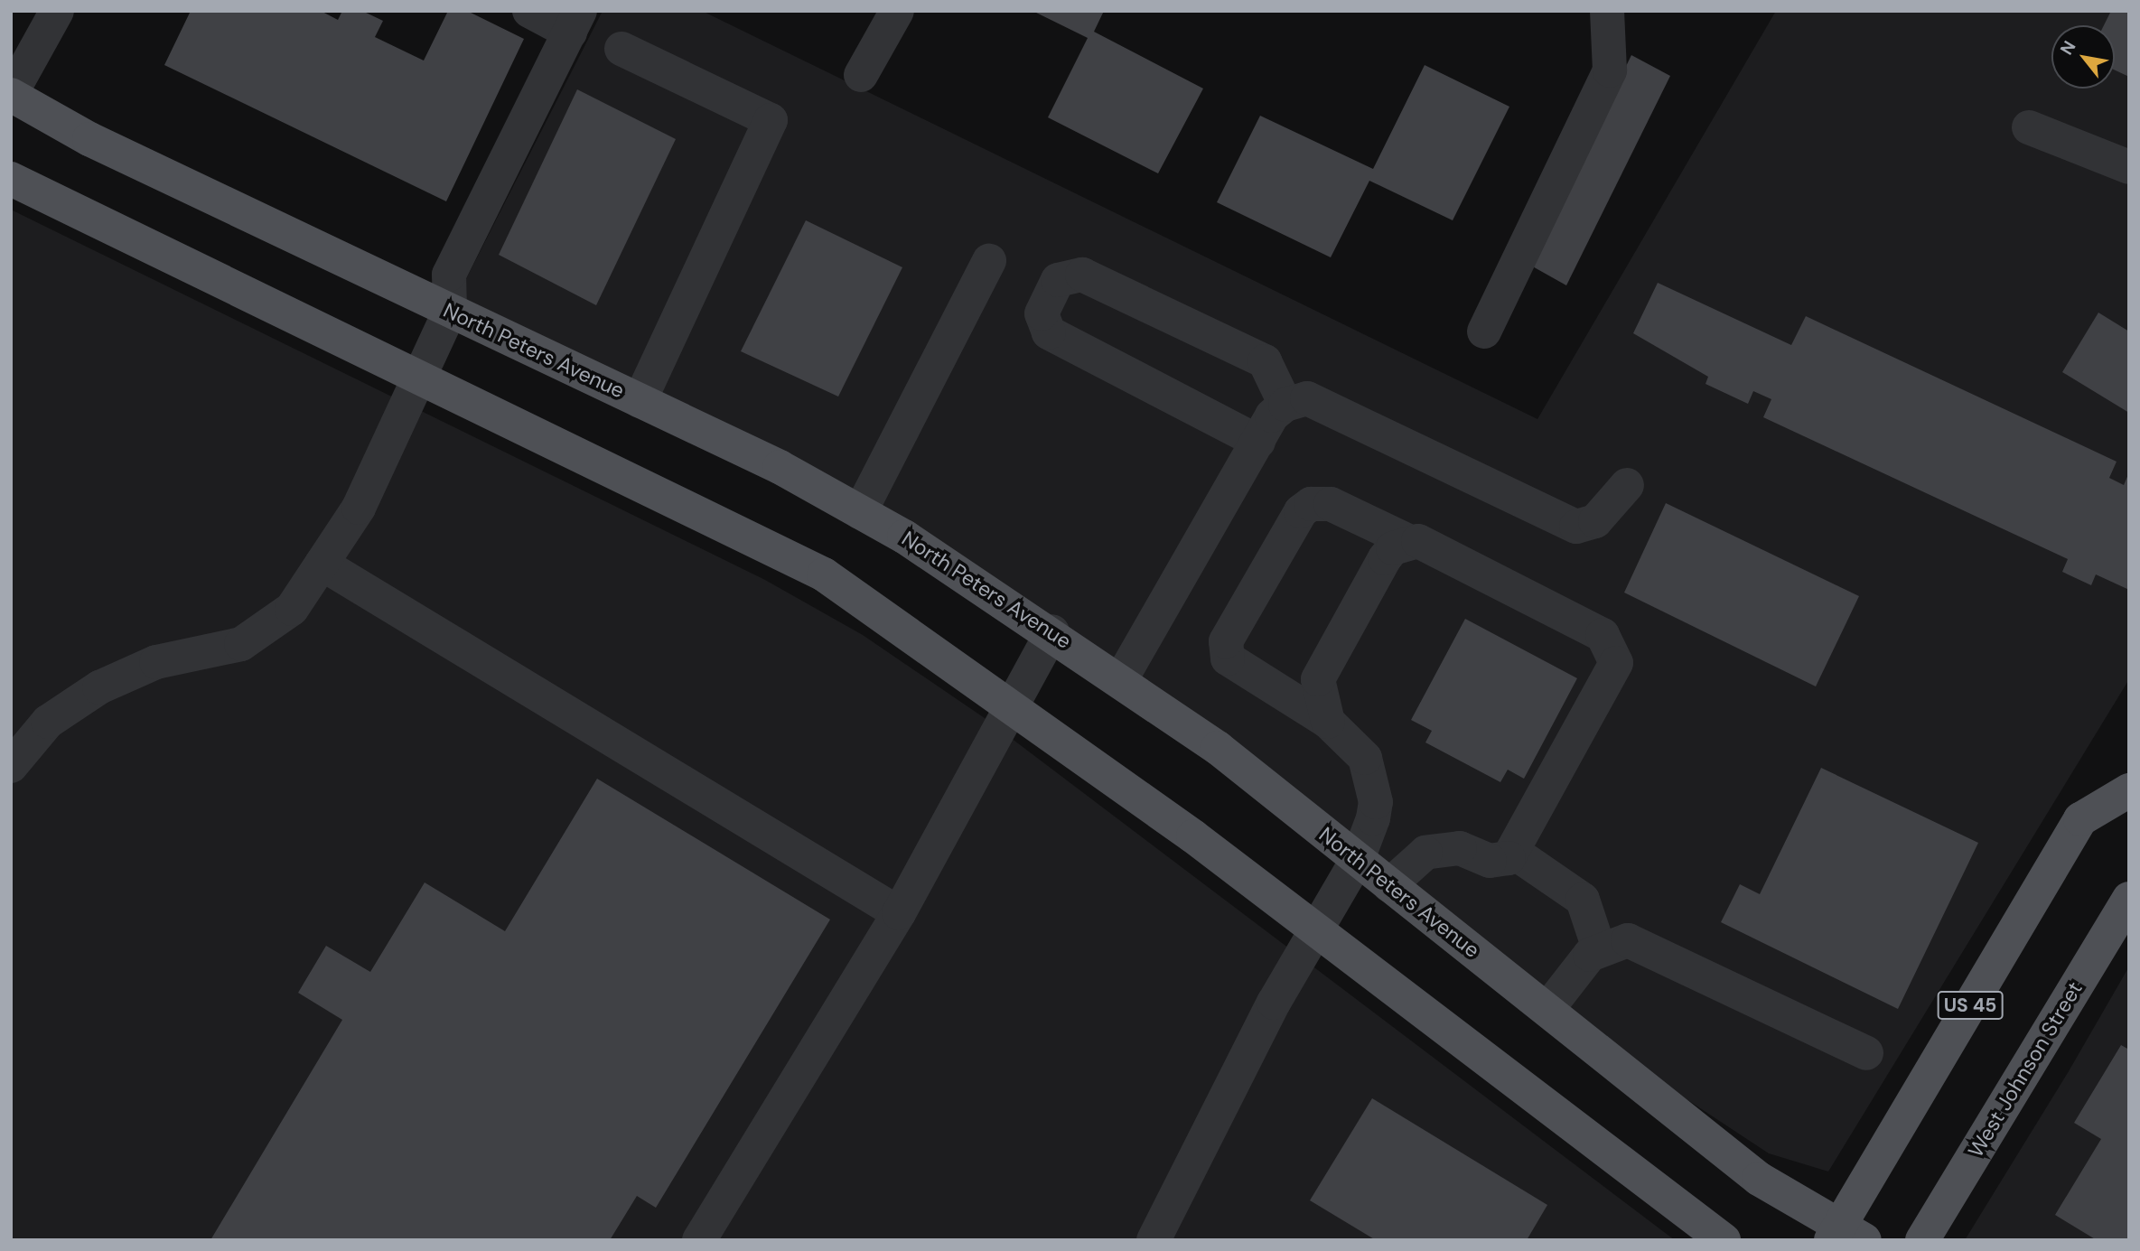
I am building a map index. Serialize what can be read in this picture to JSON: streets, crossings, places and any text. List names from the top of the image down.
{
  "streets": {
    "main road": ["North Peters Avenue", "US 45", "West Johnson Street"]
  },
  "crossings": [
    ["North Peters Avenue", "US 45"]
  ],
  "north": "top left"
}
